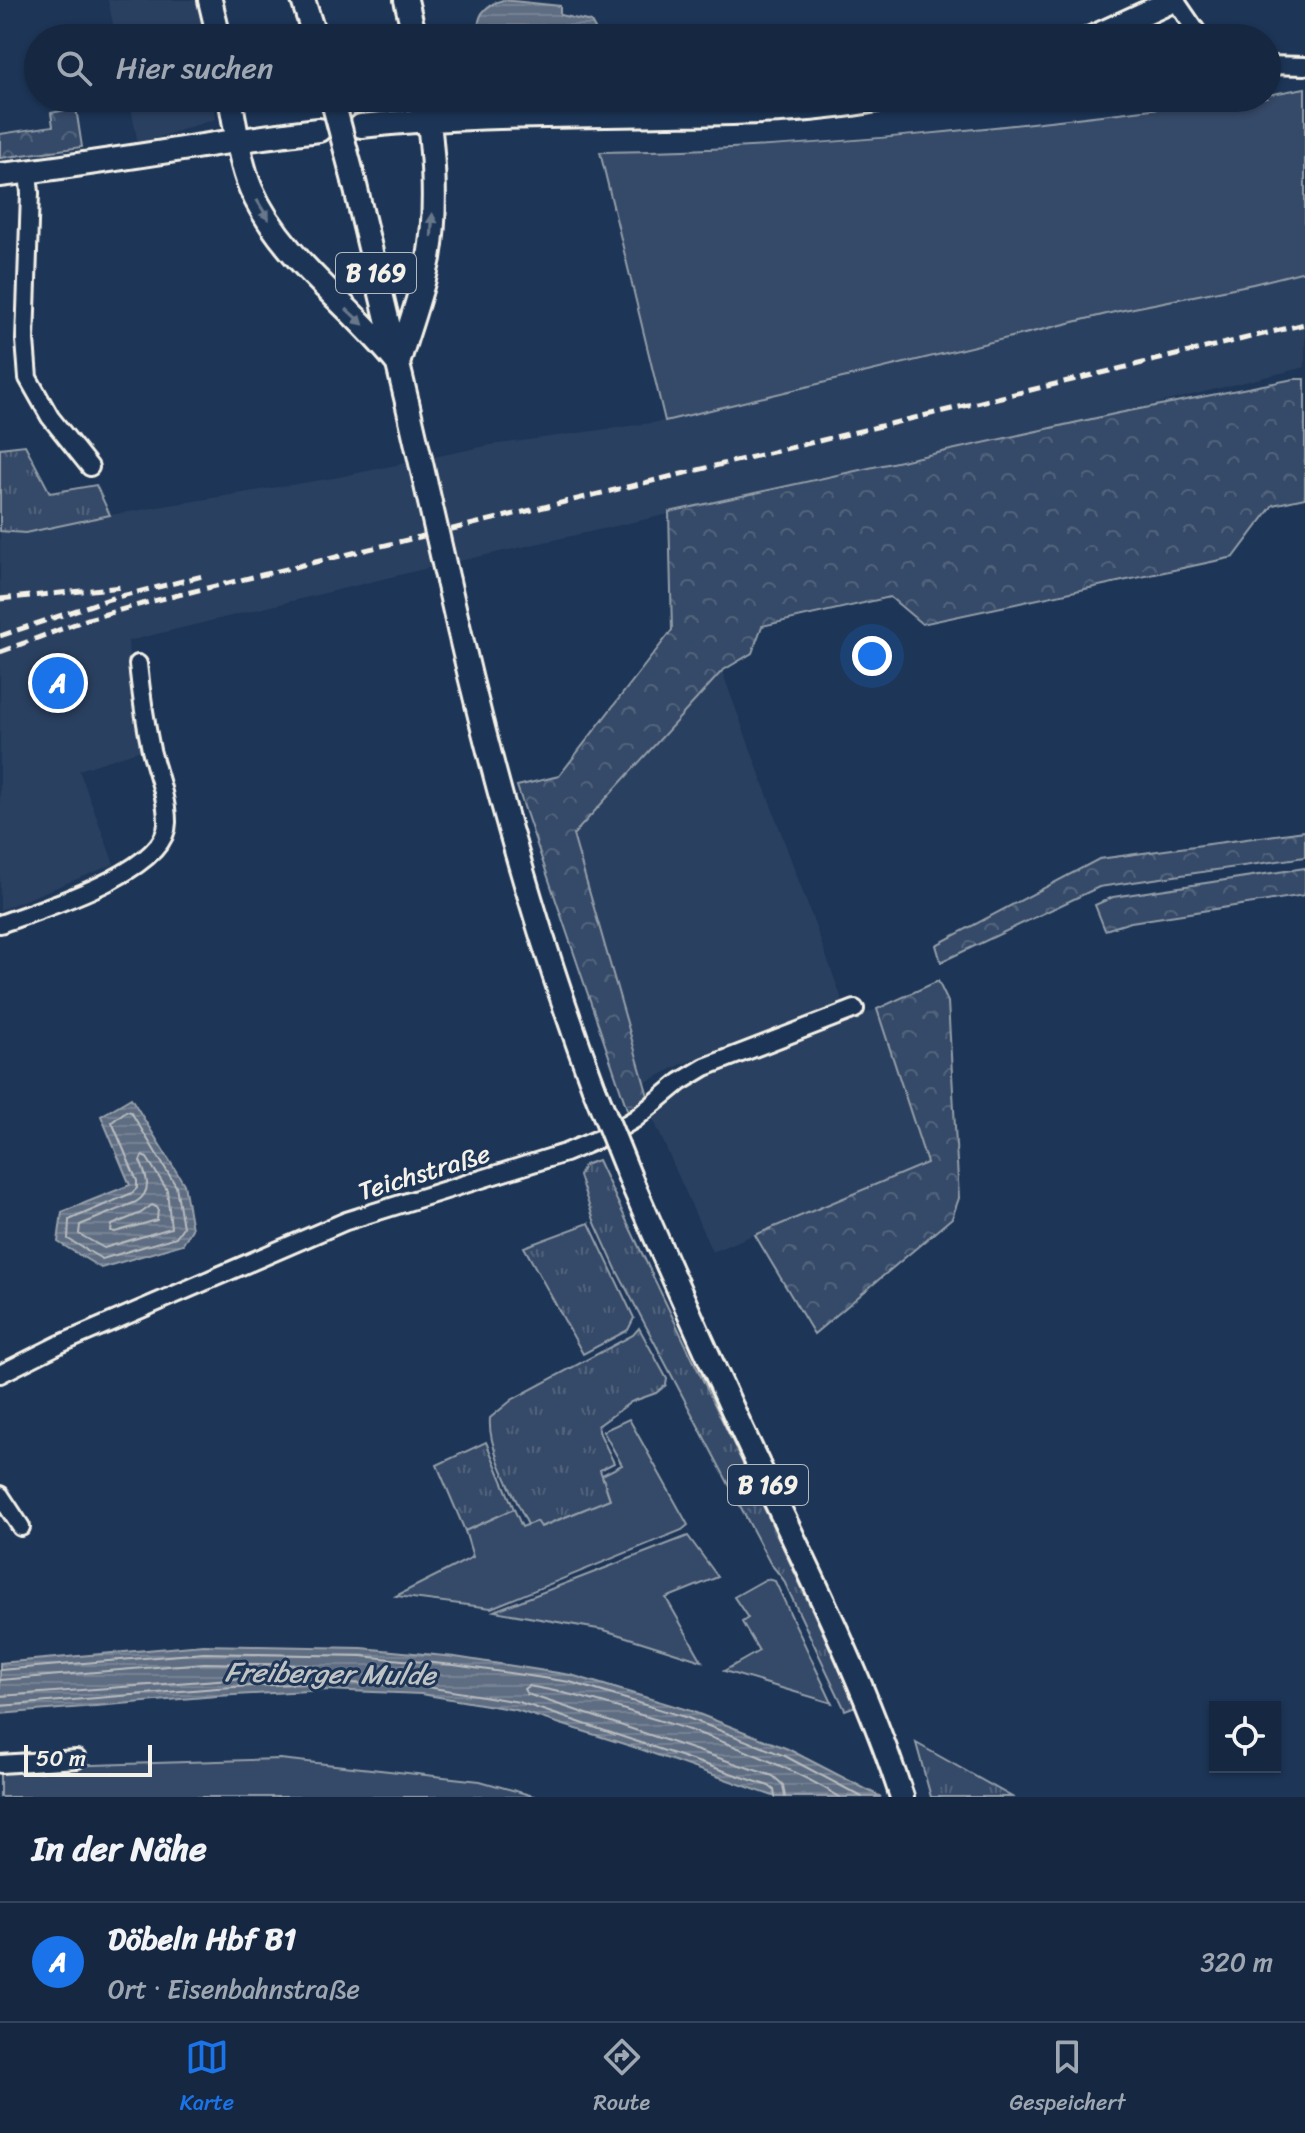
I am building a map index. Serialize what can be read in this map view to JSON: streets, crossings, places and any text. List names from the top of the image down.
{
  "streets": {
    "main road": ["B 169"],
    "street": ["Teichstraße"]
  },
  "water": ["Freiberger Mulde"],
  "scale_bar": "50 m",
  "page": {
    "search": "Hier suchen",
    "pins": "A",
    "scale": "50 m",
    "heading": "In der Nähe",
    "list": [
      {
        "mark": "A",
        "name": "Döbeln Hbf B1",
        "note": "Ort · Eisenbahnstraße",
        "value": "320 m"
      }
    ],
    "nav": ["Karte", "Route", "Gespeichert"]
  }
}
